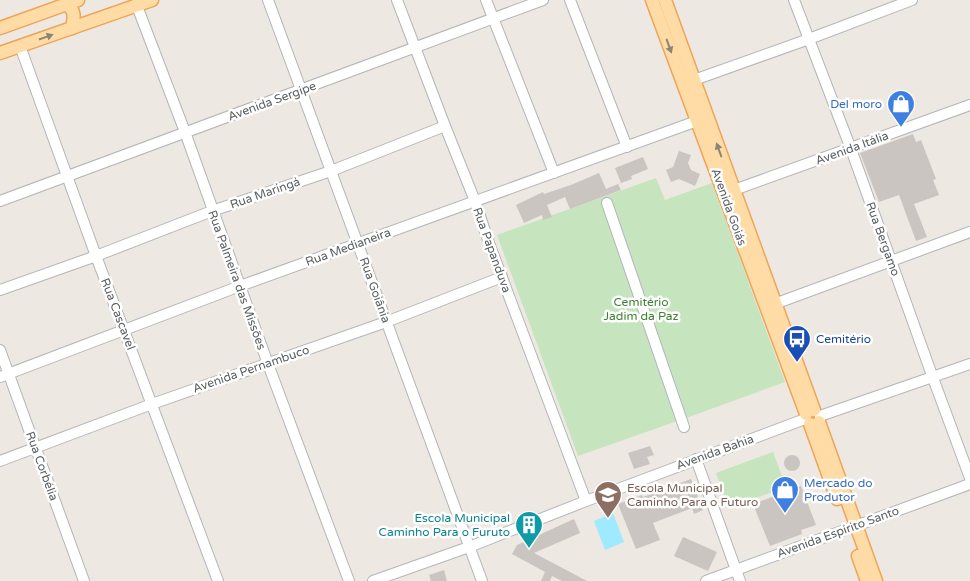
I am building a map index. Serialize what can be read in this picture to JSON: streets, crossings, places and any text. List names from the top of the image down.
{
  "streets": {
    "main road": ["Avenida Goiás"],
    "street": [
      "Avenida Sergipe",
      "Avenida Itália",
      "Rua Maringá",
      "Rua Bergamo",
      "Rua Medianeira",
      "Rua Papanduva",
      "Rua Palmeira das Missões",
      "Rua Goiânia",
      "Rua Cascavel",
      "Avenida Pernambuco",
      "Avenida Bahia",
      "Rua Corbélia",
      "Avenida Espírito Santo"
    ]
  },
  "crossings": [
    ["Avenida Sergipe", "Rua Papanduva"],
    ["Avenida Sergipe", "Rua Palmeira das Missões"],
    ["Avenida Sergipe", "Rua Goiânia"],
    ["Avenida Sergipe", "Rua Cascavel"],
    ["Avenida Itália", "Avenida Goiás"],
    ["Avenida Itália", "Rua Bergamo"],
    ["Rua Maringá", "Rua Papanduva"],
    ["Rua Maringá", "Rua Palmeira das Missões"],
    ["Rua Maringá", "Rua Goiânia"],
    ["Rua Maringá", "Rua Cascavel"],
    ["Avenida Goiás", "Rua Medianeira"],
    ["Avenida Goiás", "Avenida Bahia"],
    ["Avenida Goiás", "Avenida Espírito Santo"],
    ["Rua Bergamo", "Avenida Bahia"],
    ["Rua Medianeira", "Rua Papanduva"],
    ["Rua Medianeira", "Rua Palmeira das Missões"],
    ["Rua Medianeira", "Rua Goiânia"],
    ["Rua Medianeira", "Rua Cascavel"],
    ["Rua Medianeira", "Rua Corbélia"],
    ["Rua Papanduva", "Avenida Pernambuco"],
    ["Rua Papanduva", "Avenida Bahia"],
    ["Rua Palmeira das Missões", "Avenida Pernambuco"],
    ["Rua Goiânia", "Avenida Pernambuco"],
    ["Rua Goiânia", "Avenida Bahia"],
    ["Rua Cascavel", "Avenida Pernambuco"],
    ["Avenida Pernambuco", "Rua Corbélia"]
  ],
  "parks": ["Cemitério Jadim da Paz"],
  "places": {
    "shop": ["Del moro", "Mercado do Produtor"],
    "bus stop": ["Cemitério"],
    "school or university": ["Escola Municipal Caminho Para o Futuro"],
    "building": ["Escola Municipal Caminho Para o Furuto"]
  }
}
